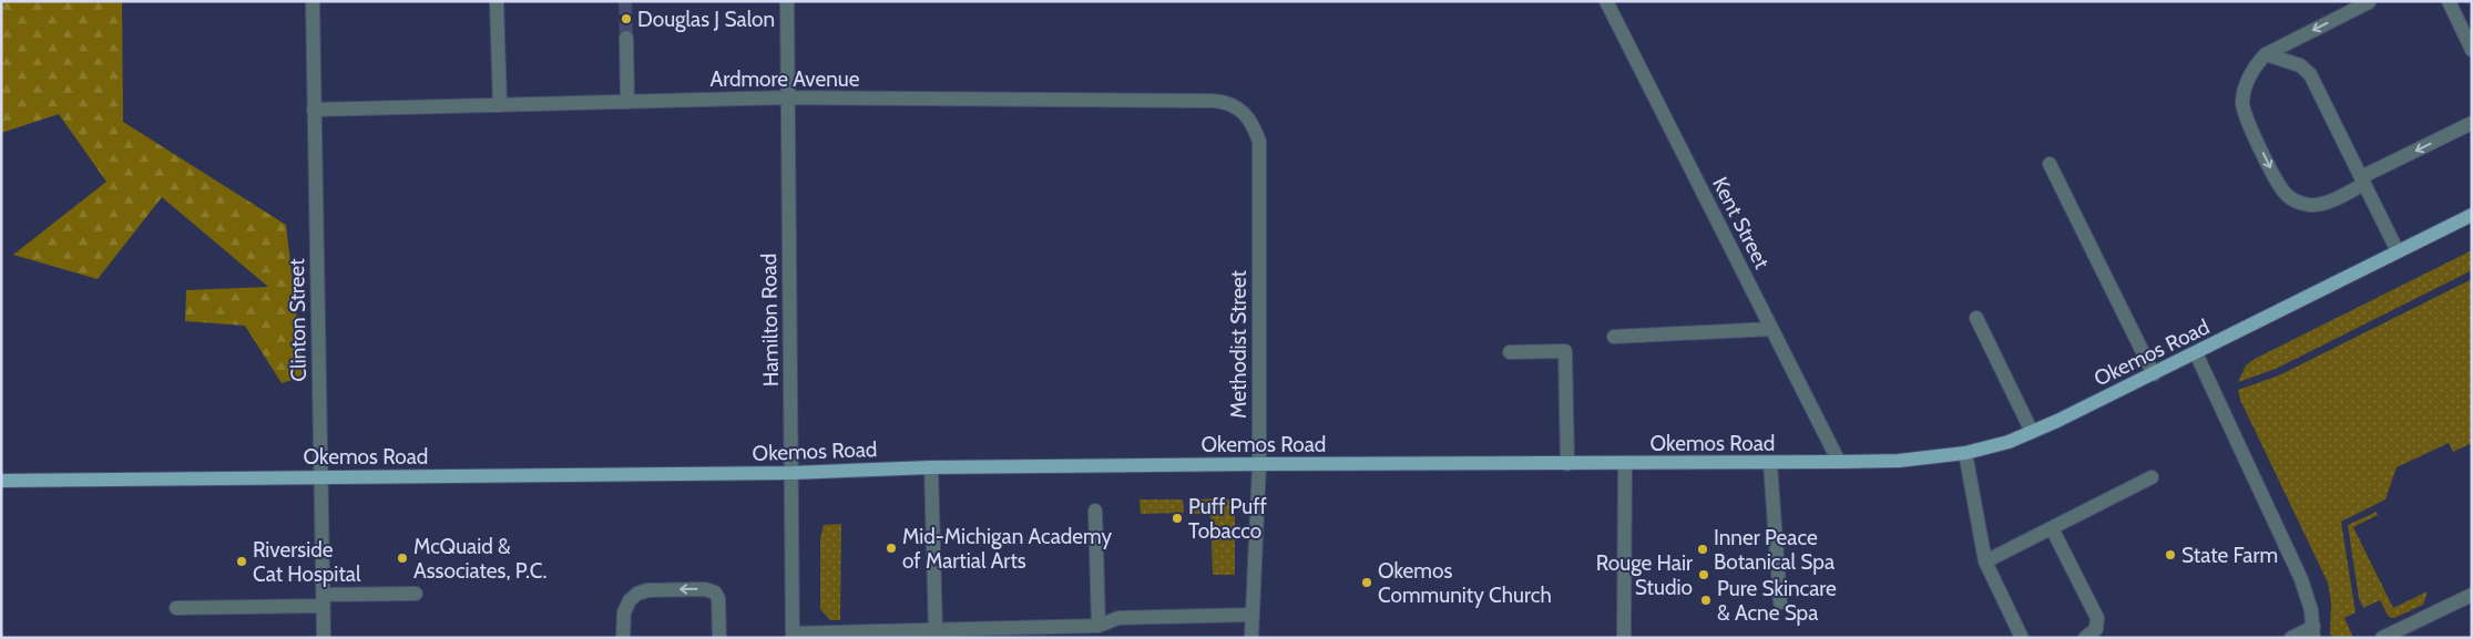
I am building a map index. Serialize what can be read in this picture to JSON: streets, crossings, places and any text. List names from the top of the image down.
{
  "streets": {
    "main road": ["Okemos Road"],
    "street": [
      "Ardmore Avenue",
      "Kent Street",
      "Clinton Street",
      "Hamilton Road",
      "Methodist Street"
    ]
  },
  "crossings": [
    ["Ardmore Avenue", "Clinton Street"],
    ["Ardmore Avenue", "Hamilton Road"],
    ["Ardmore Avenue", "Methodist Street"],
    ["Kent Street", "Okemos Road"],
    ["Clinton Street", "Okemos Road"],
    ["Hamilton Road", "Okemos Road"],
    ["Methodist Street", "Okemos Road"]
  ],
  "places": [
    "Douglas J Salon",
    "Puff Puff Tobacco",
    "Mid-Michigan Academy of Martial Arts",
    "Inner Peace Botanical Spa",
    "State Farm",
    "McQuaid & Associates, P.C.",
    "Riverside Cat Hospital",
    "Rouge Hair Studio",
    "Okemos Community Church",
    "Pure Skincare & Acne Spa"
  ]
}
